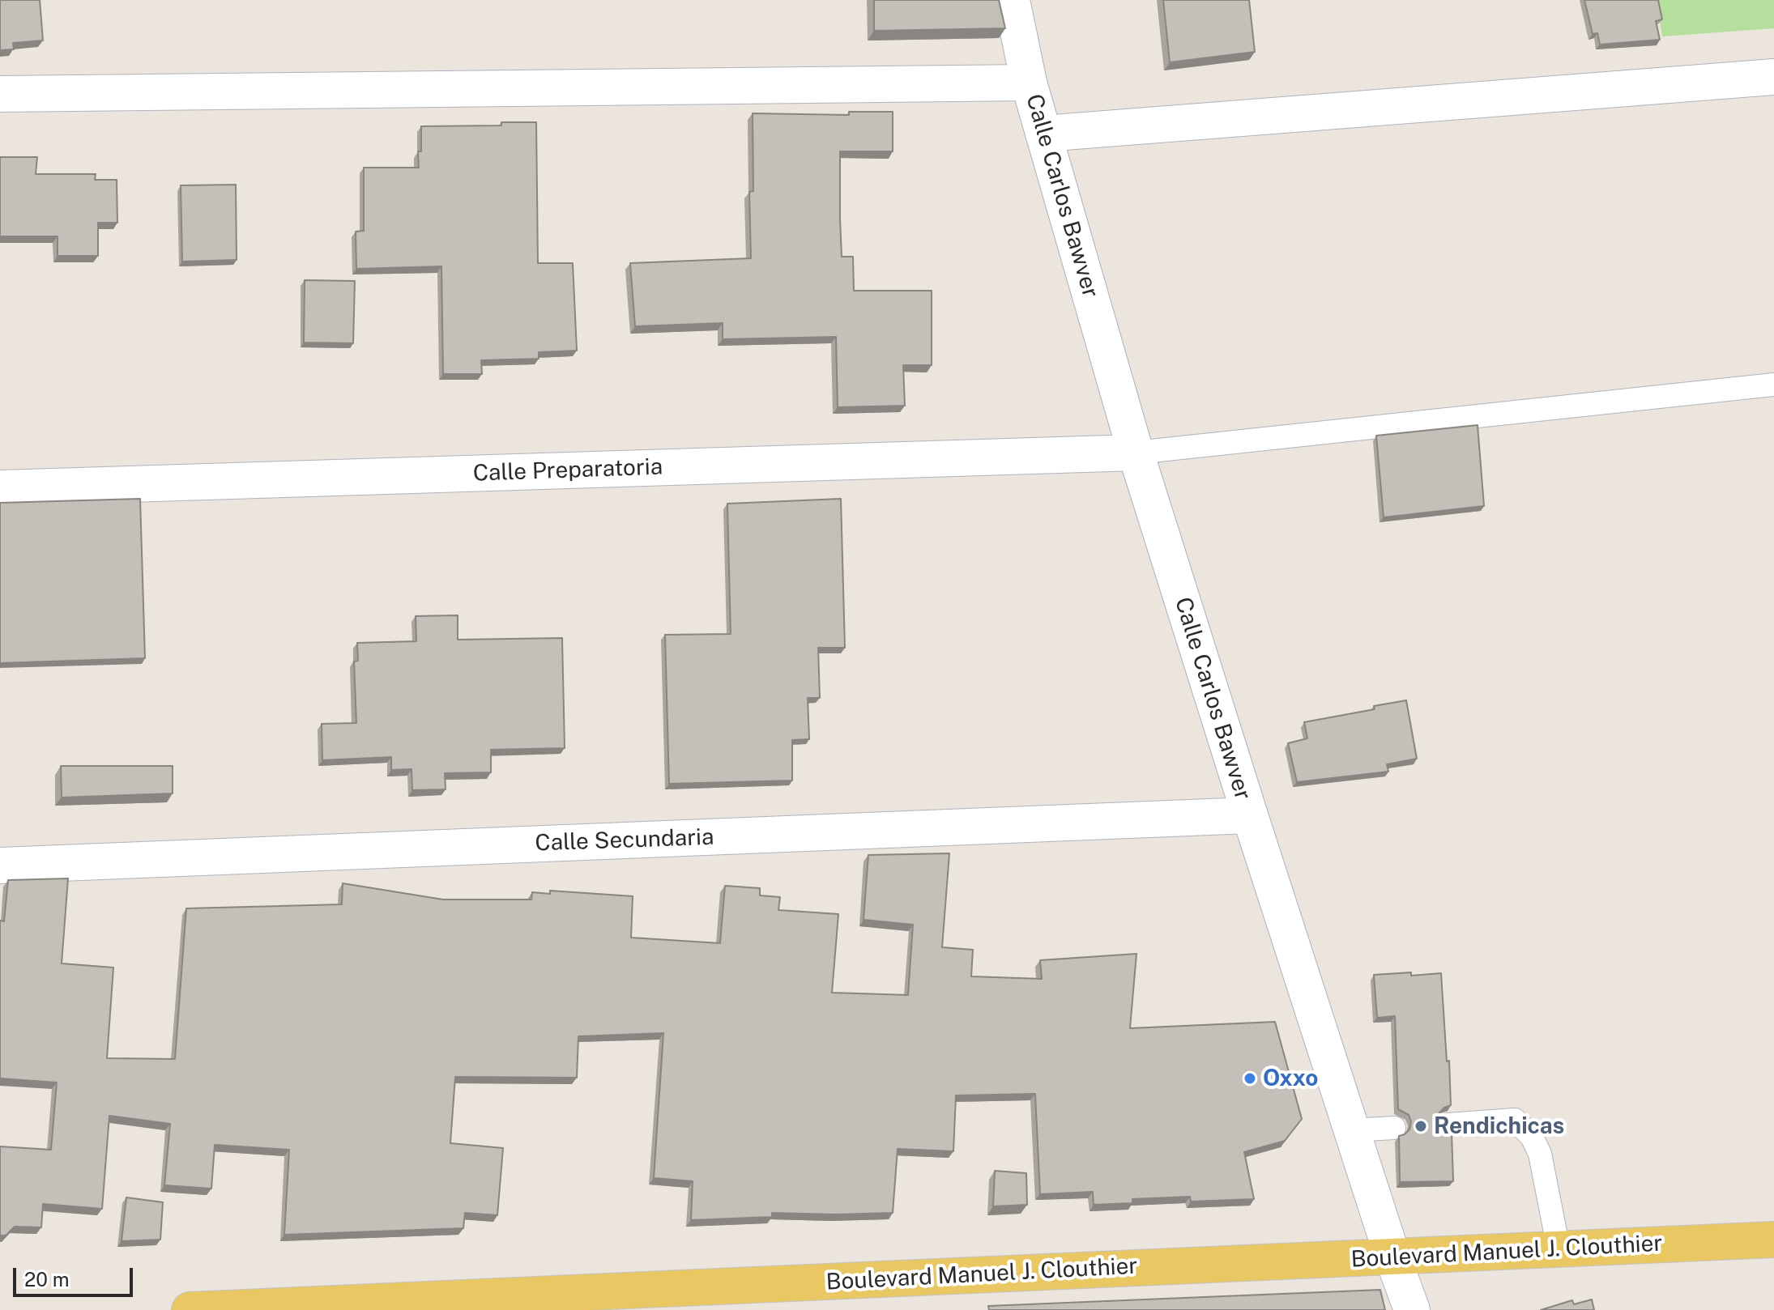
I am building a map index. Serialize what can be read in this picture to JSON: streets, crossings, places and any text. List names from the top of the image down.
{
  "streets": {
    "main road": ["Boulevard Manuel J. Clouthier"],
    "street": ["Calle Carlos Bawver", "Calle Preparatoria", "Calle Secundaria"]
  },
  "crossings": [
    ["Calle Carlos Bawver", "Calle Preparatoria"],
    ["Calle Carlos Bawver", "Calle Secundaria"],
    ["Calle Carlos Bawver", "Boulevard Manuel J. Clouthier"]
  ],
  "places": ["Oxxo", "Rendichicas"],
  "scale_bar": "20 m"
}
